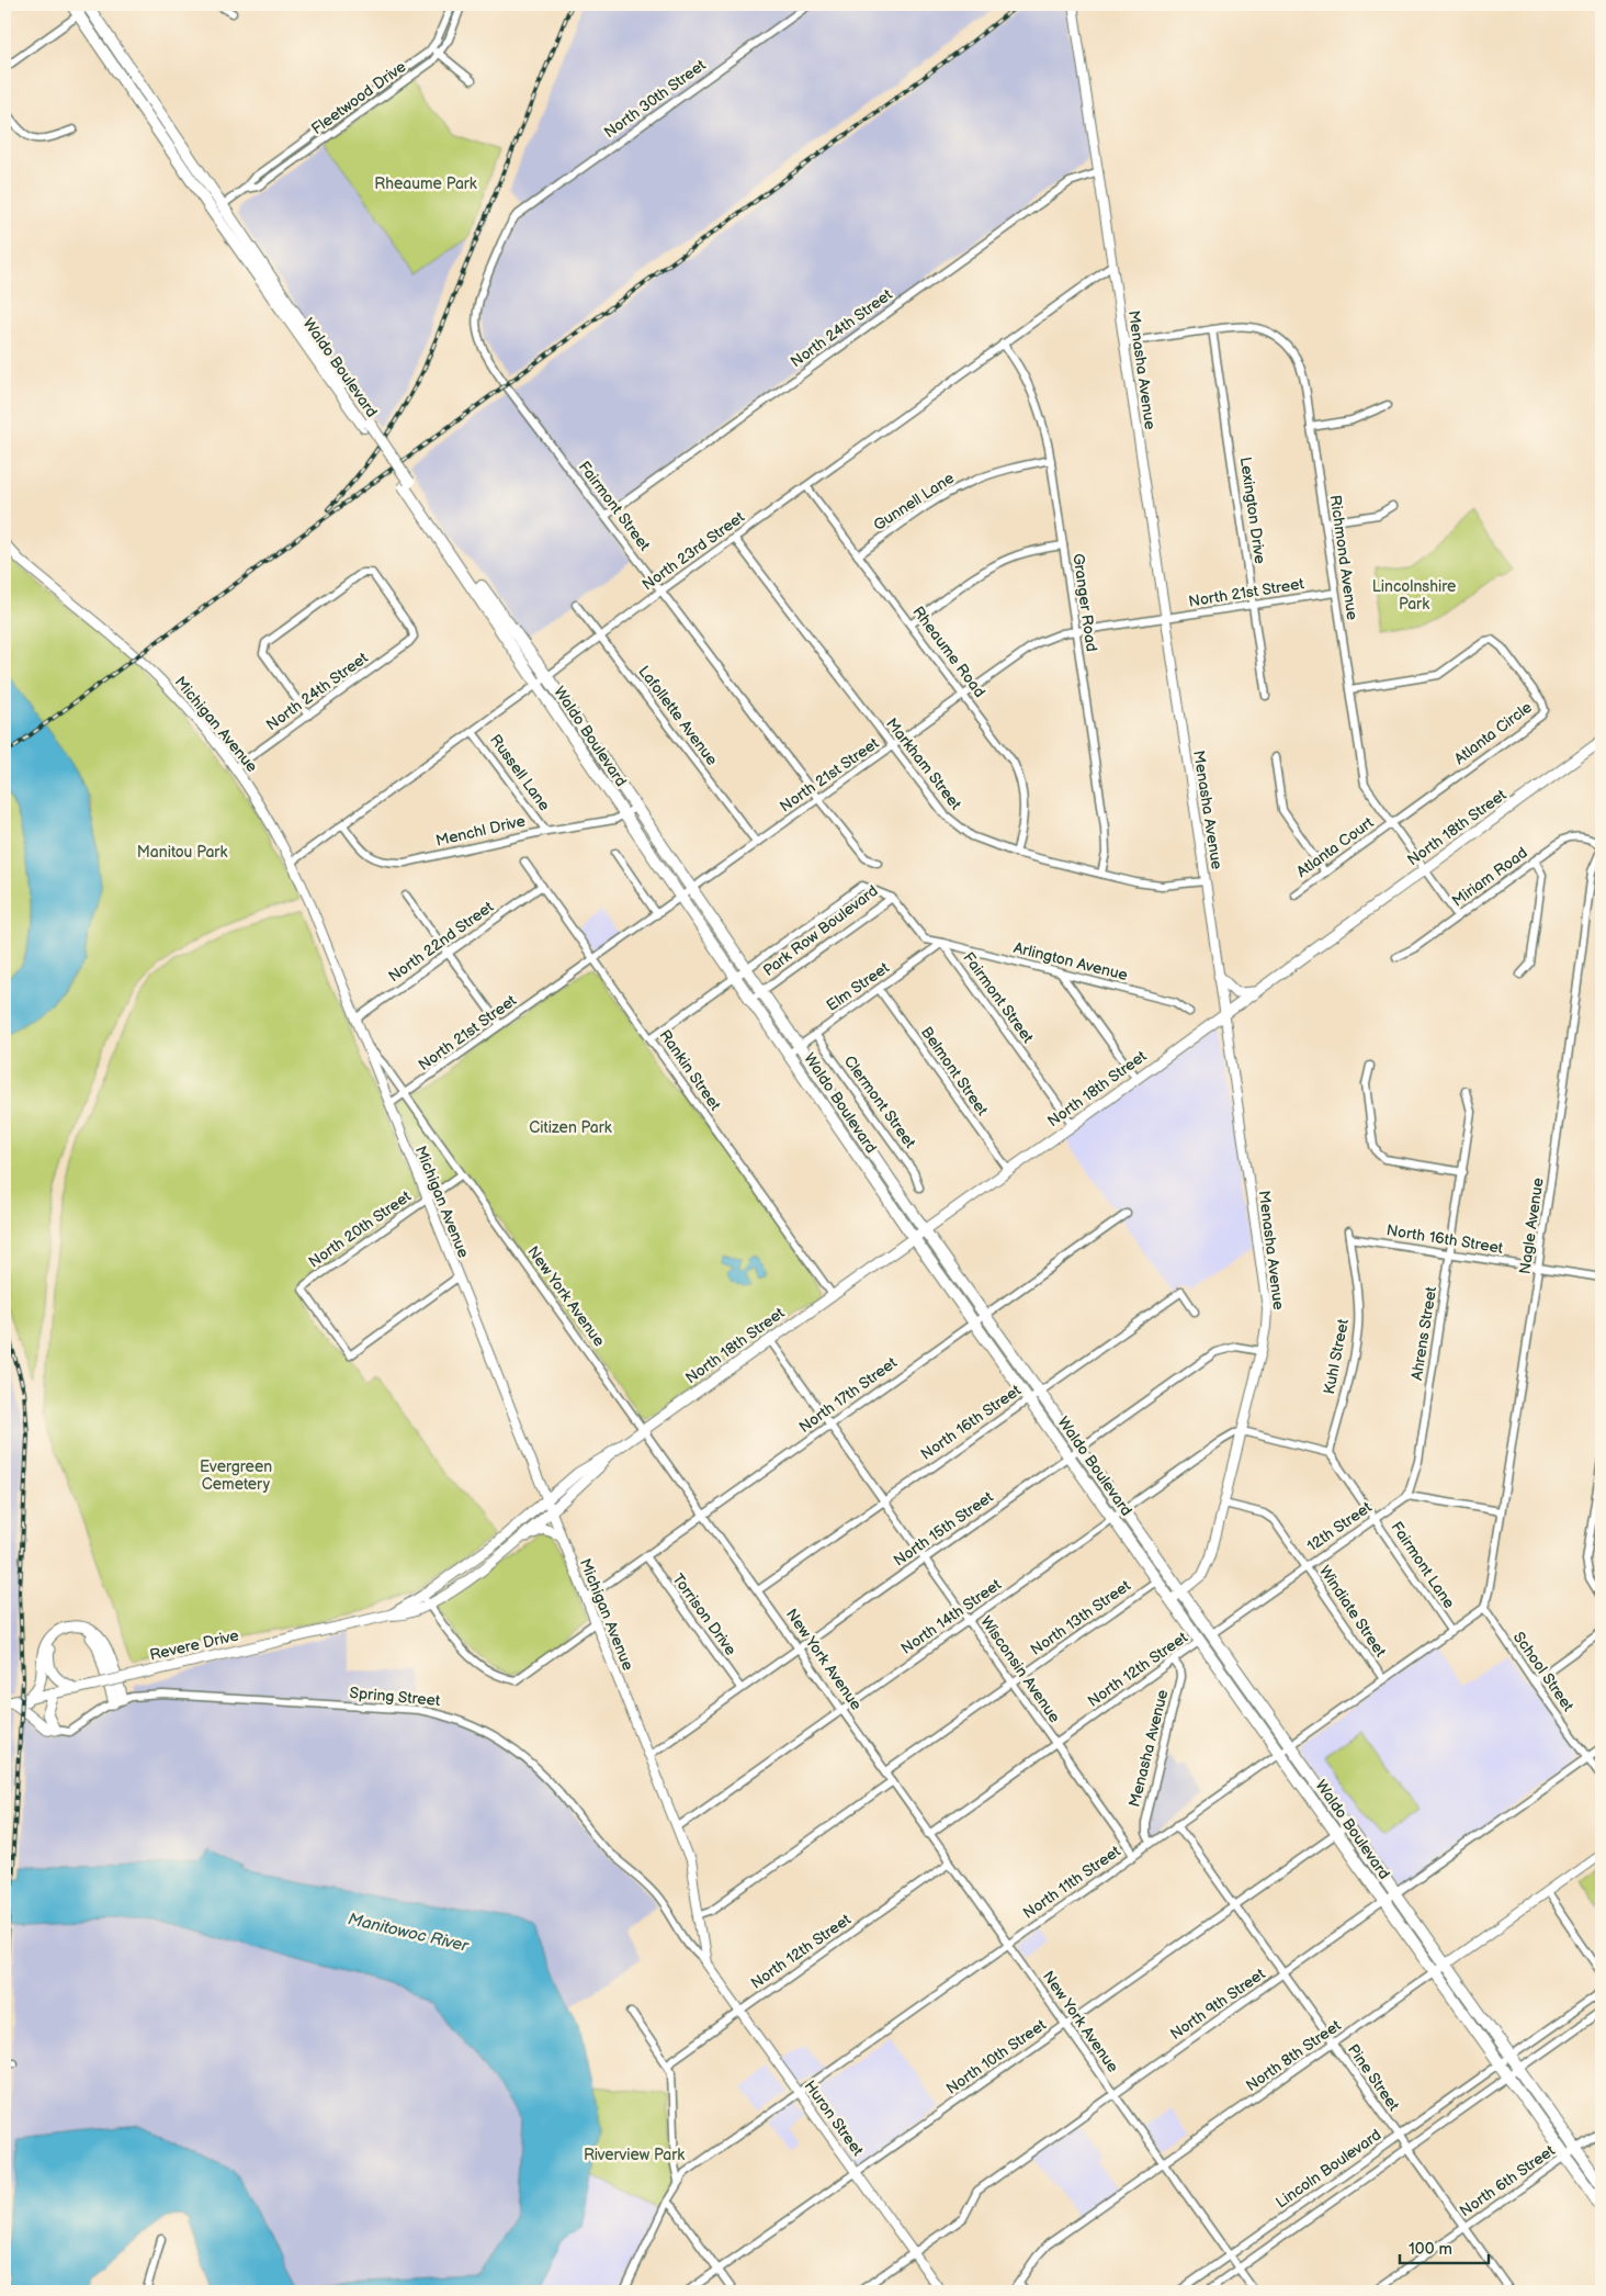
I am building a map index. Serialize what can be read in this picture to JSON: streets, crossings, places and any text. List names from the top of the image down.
{
  "streets": {
    "main road": ["Waldo Boulevard", "North 18th Street", "Revere Drive"],
    "street": [
      "Fleetwood Drive",
      "North 30th Street",
      "North 24th Street",
      "Menasha Avenue",
      "Gunnell Lane",
      "Fairmont Street",
      "Lexington Drive",
      "North 23rd Street",
      "Richmond Avenue",
      "North 21st Street",
      "Granger Road",
      "Rheaume Road",
      "Lafollette Avenue",
      "Michigan Avenue",
      "Atlanta Circle",
      "Markham Street",
      "Russell Lane",
      "Menchl Drive",
      "Atlanta Court",
      "Miriam Road",
      "Park Row Boulevard",
      "North 22nd Street",
      "Arlington Avenue",
      "Elm Street",
      "Rankin Street",
      "Belmont Street",
      "Clermont Street",
      "Nagle Avenue",
      "North 20th Street",
      "North 16th Street",
      "New York Avenue",
      "Ahrens Street",
      "Kuhl Street",
      "North 17th Street",
      "12th Street",
      "North 15th Street",
      "Fairmont Lane",
      "Windiate Street",
      "Torrison Drive",
      "North 14th Street",
      "North 13th Street",
      "Wisconsin Avenue",
      "North 12th Street",
      "School Street",
      "Spring Street",
      "North 11th Street",
      "North 9th Street",
      "North 8th Street",
      "North 10th Street",
      "Pine Street",
      "Huron Street",
      "Lincoln Boulevard",
      "North 6th Street"
    ]
  },
  "crossings": [
    ["Fleetwood Drive", "Waldo Boulevard"],
    ["North 30th Street", "Fairmont Street"],
    ["North 24th Street", "Menasha Avenue"],
    ["North 24th Street", "Fairmont Street"],
    ["North 24th Street", "Michigan Avenue"],
    ["Waldo Boulevard", "Menasha Avenue"],
    ["Waldo Boulevard", "North 23rd Street"],
    ["Waldo Boulevard", "North 21st Street"],
    ["Waldo Boulevard", "North 18th Street"],
    ["Waldo Boulevard", "Menchl Drive"],
    ["Waldo Boulevard", "Park Row Boulevard"],
    ["Waldo Boulevard", "Elm Street"],
    ["Waldo Boulevard", "North 16th Street"],
    ["Waldo Boulevard", "North 17th Street"],
    ["Waldo Boulevard", "12th Street"],
    ["Waldo Boulevard", "North 15th Street"],
    ["Waldo Boulevard", "North 14th Street"],
    ["Waldo Boulevard", "North 13th Street"],
    ["Waldo Boulevard", "North 12th Street"],
    ["Waldo Boulevard", "North 11th Street"],
    ["Waldo Boulevard", "North 9th Street"],
    ["Waldo Boulevard", "North 8th Street"],
    ["Waldo Boulevard", "North 10th Street"],
    ["Waldo Boulevard", "Lincoln Boulevard"],
    ["Waldo Boulevard", "North 6th Street"],
    ["Menasha Avenue", "North 23rd Street"],
    ["Menasha Avenue", "Richmond Avenue"],
    ["Menasha Avenue", "North 21st Street"],
    ["Menasha Avenue", "Markham Street"],
    ["Menasha Avenue", "North 18th Street"],
    ["Menasha Avenue", "North 15th Street"],
    ["Menasha Avenue", "Windiate Street"],
    ["Menasha Avenue", "North 14th Street"],
    ["Menasha Avenue", "North 12th Street"],
    ["Menasha Avenue", "North 11th Street"],
    ["Gunnell Lane", "Granger Road"],
    ["Gunnell Lane", "Rheaume Road"],
    ["Fairmont Street", "North 23rd Street"],
    ["Fairmont Street", "North 21st Street"],
    ["Fairmont Street", "North 18th Street"],
    ["Fairmont Street", "Arlington Avenue"],
    ["Fairmont Street", "Elm Street"],
    ["Lexington Drive", "Richmond Avenue"],
    ["Lexington Drive", "North 21st Street"],
    ["North 23rd Street", "Granger Road"],
    ["North 23rd Street", "Rheaume Road"],
    ["North 23rd Street", "Lafollette Avenue"],
    ["North 23rd Street", "Michigan Avenue"],
    ["North 23rd Street", "Markham Street"],
    ["North 23rd Street", "Russell Lane"],
    ["North 23rd Street", "Menchl Drive"],
    ["Richmond Avenue", "North 21st Street"],
    ["Richmond Avenue", "Atlanta Circle"],
    ["Richmond Avenue", "North 18th Street"],
    ["Richmond Avenue", "Atlanta Court"],
    ["Richmond Avenue", "Miriam Road"],
    ["North 21st Street", "Granger Road"],
    ["North 21st Street", "Rheaume Road"],
    ["North 21st Street", "Lafollette Avenue"],
    ["North 21st Street", "Michigan Avenue"],
    ["North 21st Street", "Markham Street"],
    ["North 21st Street", "Rankin Street"],
    ["North 21st Street", "New York Avenue"],
    ["Granger Road", "Markham Street"],
    ["Rheaume Road", "Markham Street"],
    ["Michigan Avenue", "North 18th Street"],
    ["Michigan Avenue", "North 22nd Street"],
    ["Michigan Avenue", "North 20th Street"],
    ["Michigan Avenue", "New York Avenue"],
    ["Michigan Avenue", "North 17th Street"],
    ["Michigan Avenue", "North 15th Street"],
    ["Michigan Avenue", "North 14th Street"],
    ["Michigan Avenue", "Spring Street"],
    ["Michigan Avenue", "Huron Street"],
    ["Atlanta Circle", "Atlanta Court"],
    ["Russell Lane", "Menchl Drive"],
    ["North 18th Street", "Rankin Street"],
    ["North 18th Street", "Belmont Street"],
    ["North 18th Street", "New York Avenue"],
    ["North 18th Street", "Revere Drive"],
    ["North 18th Street", "Wisconsin Avenue"],
    ["Miriam Road", "Nagle Avenue"],
    ["North 22nd Street", "Rankin Street"],
    ["Arlington Avenue", "Elm Street"],
    ["Elm Street", "Belmont Street"],
    ["Elm Street", "Clermont Street"],
    ["Nagle Avenue", "North 16th Street"],
    ["Nagle Avenue", "School Street"],
    ["Nagle Avenue", "North 11th Street"],
    ["North 20th Street", "New York Avenue"],
    ["North 16th Street", "New York Avenue"],
    ["North 16th Street", "Ahrens Street"],
    ["North 16th Street", "Kuhl Street"],
    ["North 16th Street", "Wisconsin Avenue"],
    ["New York Avenue", "North 17th Street"],
    ["New York Avenue", "North 15th Street"],
    ["New York Avenue", "North 14th Street"],
    ["New York Avenue", "North 13th Street"],
    ["New York Avenue", "North 12th Street"],
    ["New York Avenue", "North 11th Street"],
    ["New York Avenue", "North 9th Street"],
    ["New York Avenue", "North 8th Street"],
    ["New York Avenue", "North 10th Street"],
    ["New York Avenue", "Lincoln Boulevard"],
    ["Ahrens Street", "12th Street"],
    ["Kuhl Street", "Fairmont Lane"],
    ["North 17th Street", "Torrison Drive"],
    ["North 17th Street", "Wisconsin Avenue"],
    ["12th Street", "Fairmont Lane"],
    ["12th Street", "Windiate Street"],
    ["North 15th Street", "Torrison Drive"],
    ["North 15th Street", "Wisconsin Avenue"],
    ["Fairmont Lane", "North 11th Street"],
    ["Windiate Street", "North 11th Street"],
    ["North 14th Street", "Wisconsin Avenue"],
    ["North 13th Street", "Wisconsin Avenue"],
    ["Wisconsin Avenue", "North 12th Street"],
    ["Wisconsin Avenue", "North 11th Street"],
    ["North 12th Street", "Huron Street"],
    ["School Street", "North 11th Street"],
    ["School Street", "North 9th Street"],
    ["Spring Street", "Huron Street"],
    ["North 11th Street", "Pine Street"],
    ["North 11th Street", "Huron Street"],
    ["North 9th Street", "Pine Street"],
    ["North 9th Street", "Huron Street"],
    ["North 8th Street", "Pine Street"],
    ["North 10th Street", "Pine Street"],
    ["North 10th Street", "Huron Street"],
    ["Pine Street", "Lincoln Boulevard"],
    ["Pine Street", "North 6th Street"]
  ],
  "water": ["Manitowoc River"],
  "parks": [
    "Rheaume Park",
    "Lincolnshire Park",
    "Manitou Park",
    "Citizen Park",
    "Evergreen Cemetery",
    "Riverview Park"
  ],
  "scale_bar": "100 m"
}
